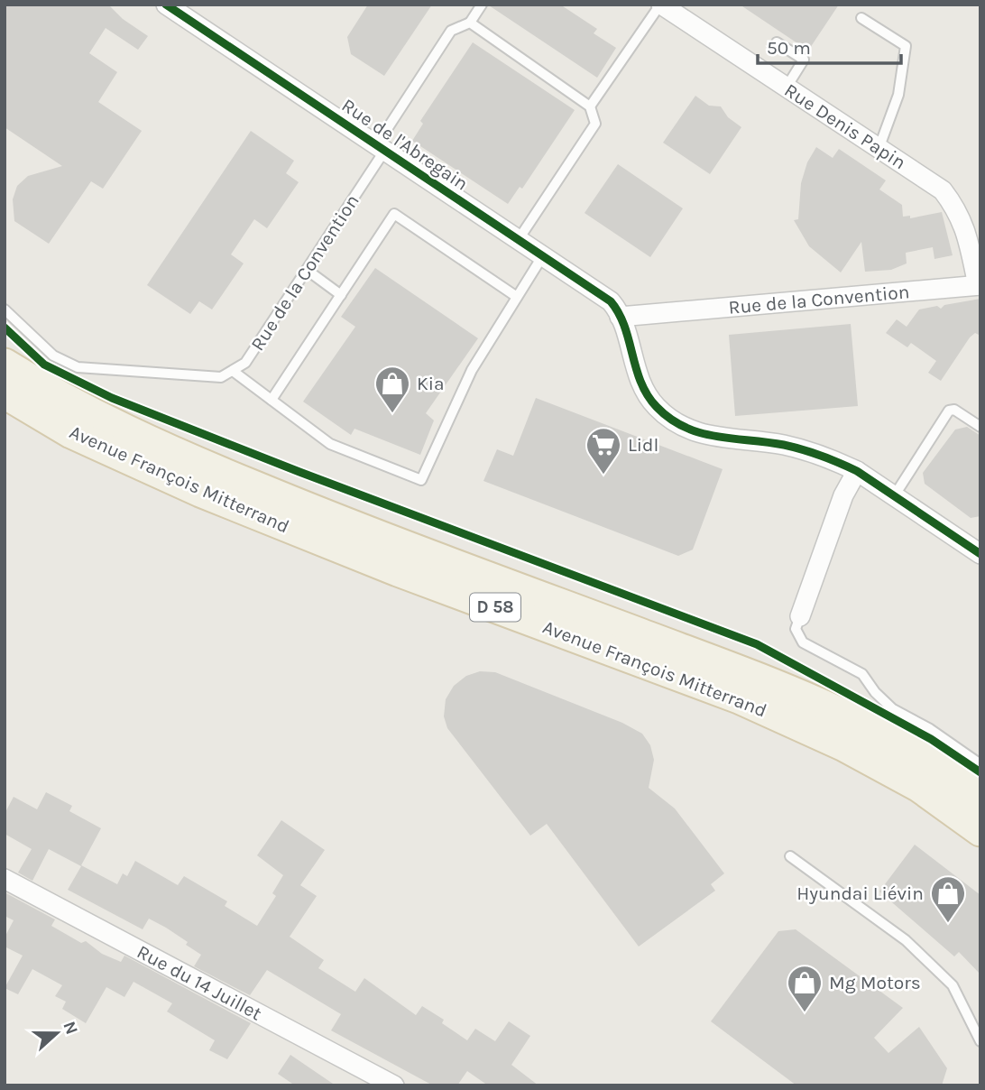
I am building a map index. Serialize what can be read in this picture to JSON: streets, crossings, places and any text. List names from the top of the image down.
{
  "streets": {
    "main road": ["Avenue François Mitterrand", "D 58"],
    "street": [
      "Rue Denis Papin",
      "Rue de l'Abregain",
      "Rue de la Convention",
      "Rue du 14 Juillet"
    ]
  },
  "crossings": [
    ["Rue Denis Papin", "Rue de la Convention"],
    ["Rue de l'Abregain", "Rue de la Convention"]
  ],
  "places": {
    "shop": ["Kia", "Hyundai Liévin", "Mg Motors"],
    "supermarket": ["Lidl"]
  },
  "scale_bar": "50 m",
  "north": "right"
}
